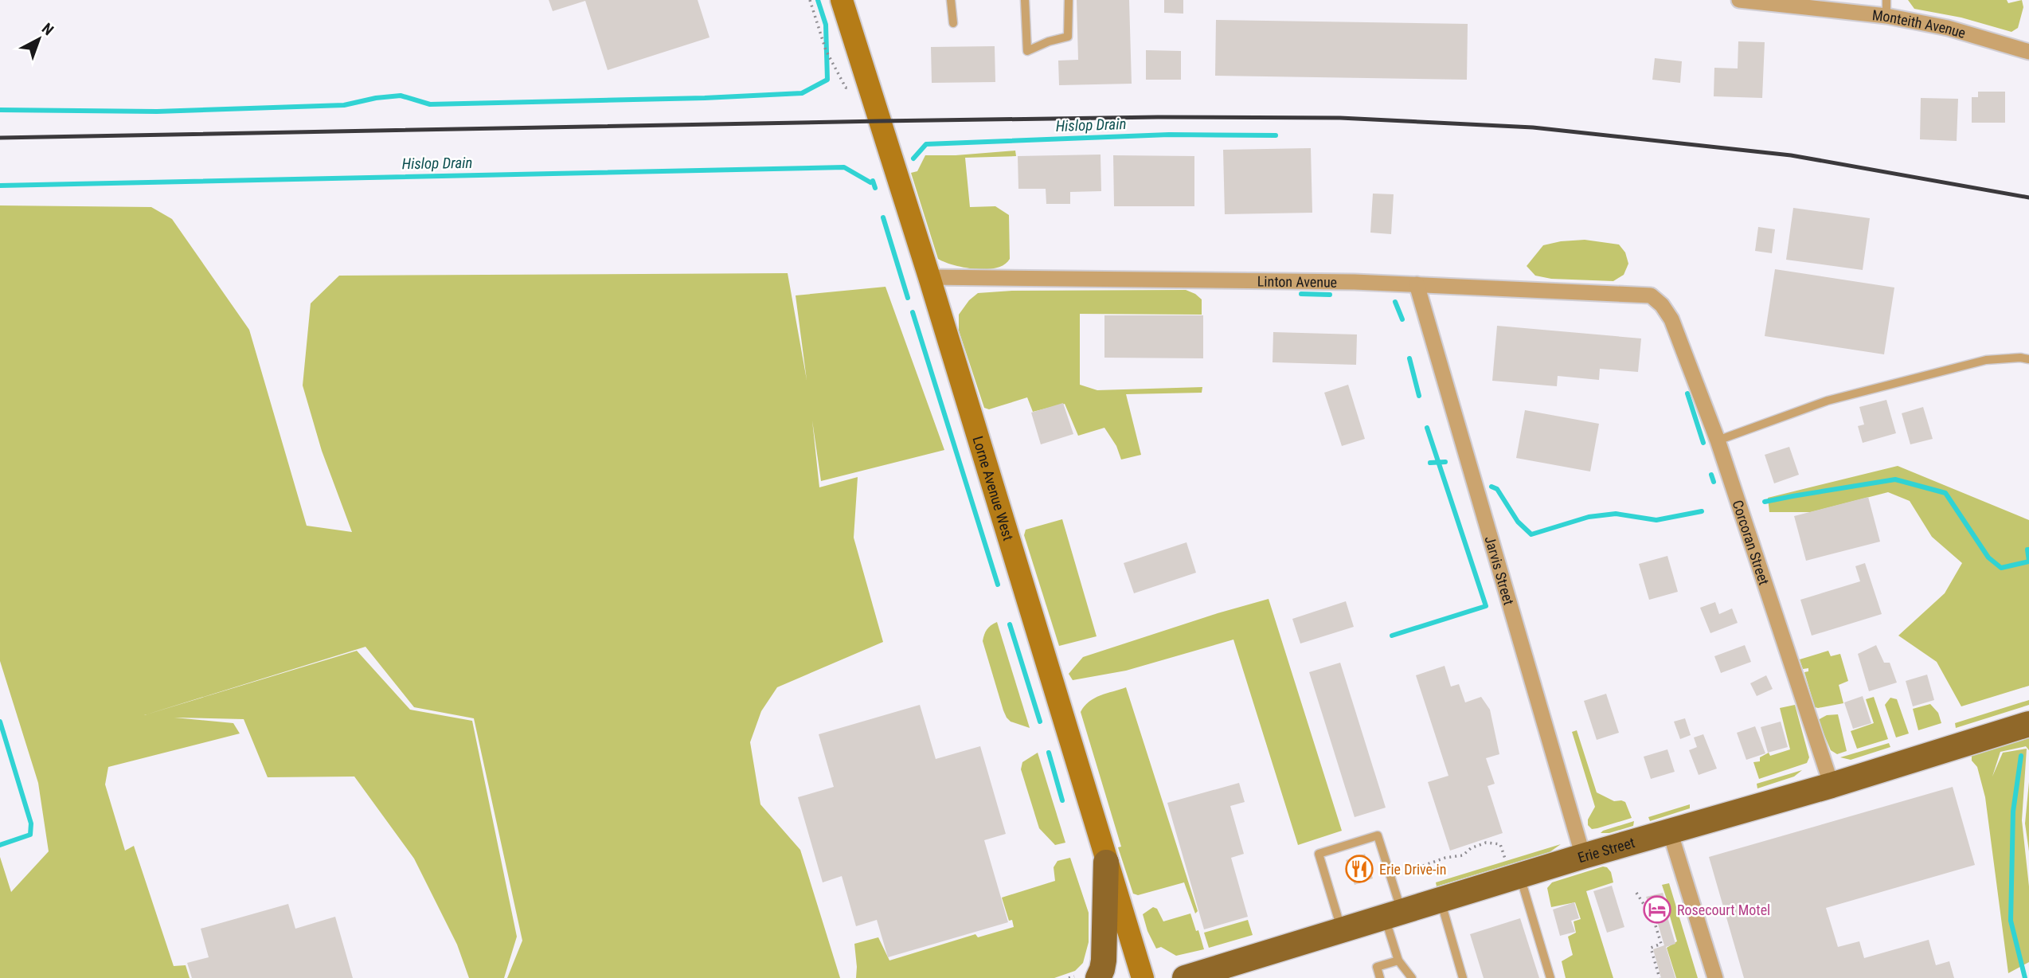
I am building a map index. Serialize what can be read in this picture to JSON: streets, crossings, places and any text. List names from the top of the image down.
{
  "streets": {
    "main road": ["Lorne Avenue West", "Erie Street"],
    "street": [
      "Monteith Avenue",
      "Linton Avenue",
      "Corcoran Street",
      "Jarvis Street"
    ]
  },
  "crossings": [
    ["Linton Avenue", "Lorne Avenue West"],
    ["Linton Avenue", "Corcoran Street"],
    ["Linton Avenue", "Jarvis Street"],
    ["Corcoran Street", "Erie Street"],
    ["Jarvis Street", "Erie Street"]
  ],
  "water": ["Hislop Drain"],
  "places": {
    "restaurant": ["Erie Drive-in"],
    "hotel": ["Rosecourt Motel"]
  },
  "north": "top right"
}
